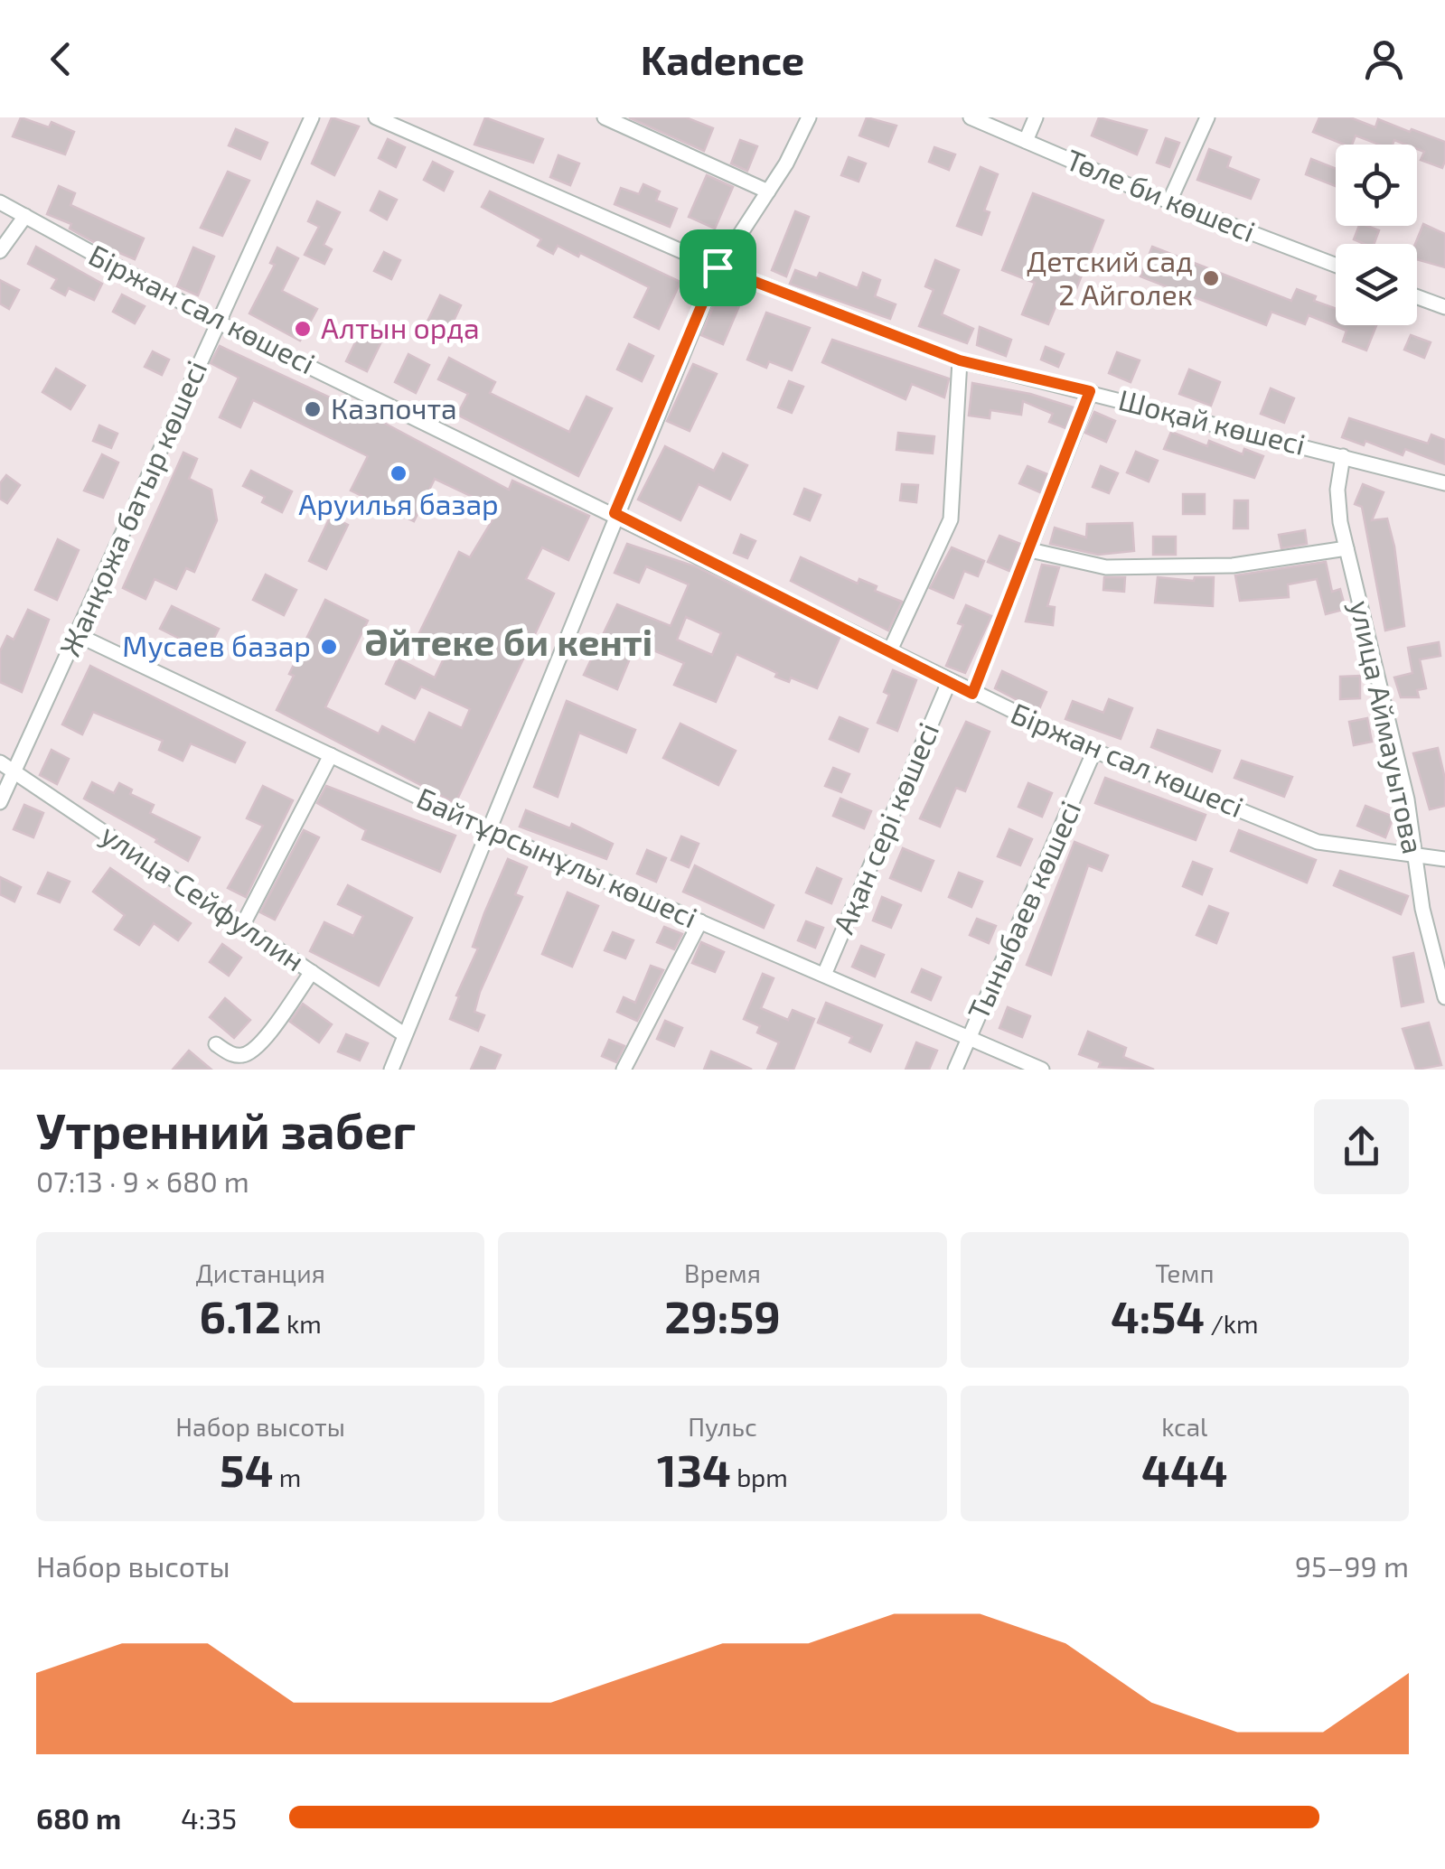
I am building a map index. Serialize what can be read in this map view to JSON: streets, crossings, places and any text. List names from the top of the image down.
{
  "streets": {
    "street": [
      "Төле би көшесі",
      "Біржан сал көшесі",
      "Шоқай көшесі",
      "Жанқожа батыр көшесі",
      "улица Аймауытова",
      "Ақан сері көшесі",
      "Байтұрсынұлы көшесі",
      "улица Сейфуллин",
      "Тыныбаев көшесі"
    ]
  },
  "crossings": [
    ["Біржан сал көшесі", "Жанқожа батыр көшесі"],
    ["Біржан сал көшесі", "улица Аймауытова"],
    ["Біржан сал көшесі", "Ақан сері көшесі"],
    ["Біржан сал көшесі", "Тыныбаев көшесі"],
    ["Шоқай көшесі", "улица Аймауытова"],
    ["Жанқожа батыр көшесі", "Байтұрсынұлы көшесі"],
    ["Жанқожа батыр көшесі", "улица Сейфуллин"],
    ["Ақан сері көшесі", "Байтұрсынұлы көшесі"],
    ["Байтұрсынұлы көшесі", "Тыныбаев көшесі"]
  ],
  "districts": ["Әйтеке би кенті"],
  "places": [
    "Детский сад 2 Айголек",
    "Алтын орда",
    "Казпочта",
    "Аруилья базар",
    "Мусаев базар"
  ],
  "page": {
    "header": "Kadence",
    "heading": ["Утренний забег", "07:13 · 9 × 680 m"],
    "stats": [
      ["Дистанция", "6.12 km"],
      ["Время", "29:59"],
      ["Темп", "4:54 /km"],
      ["Набор высоты", "54 m"],
      ["Пульс", "134 bpm"],
      ["kcal", "444"]
    ],
    "chart": ["Набор высоты", "95–99 m"],
    "list": [
      {
        "name": "680 m",
        "note": "4:35"
      }
    ]
  }
}
